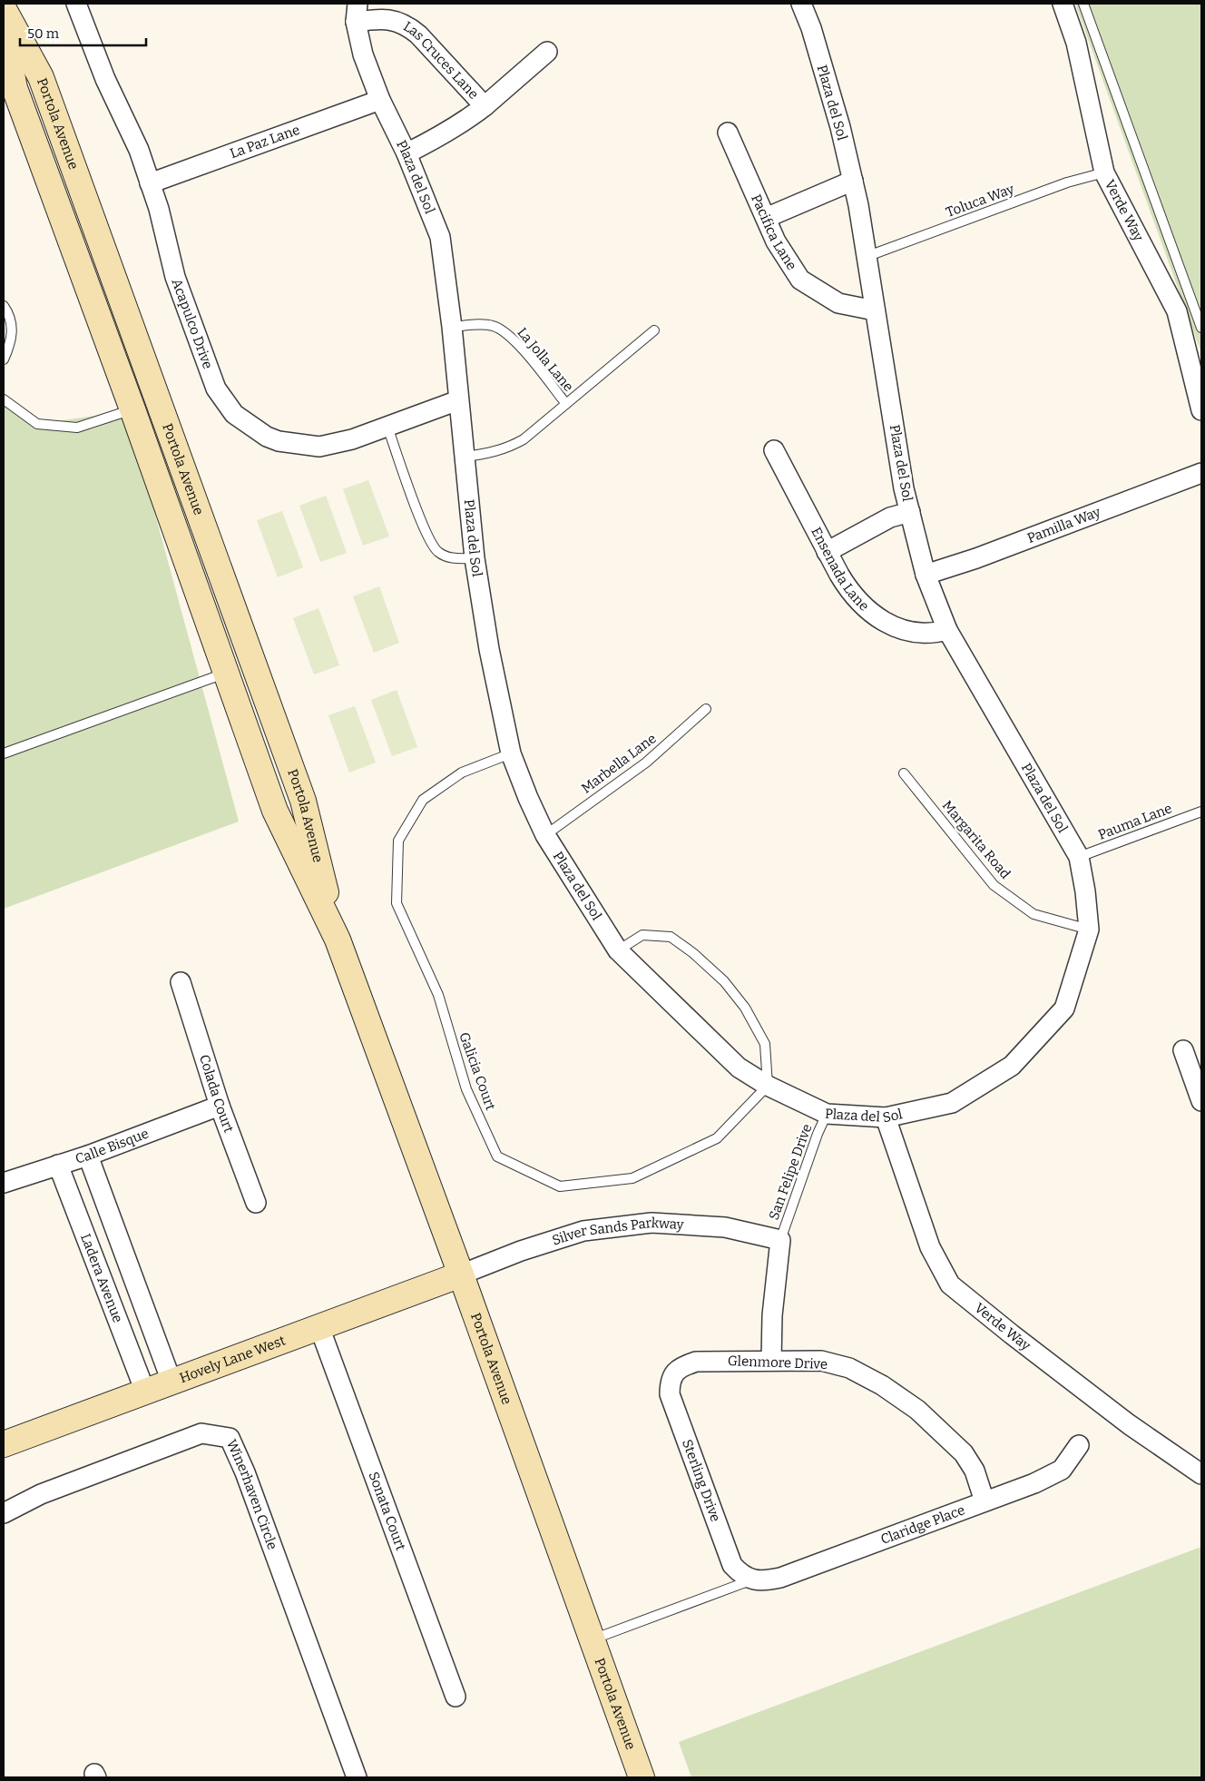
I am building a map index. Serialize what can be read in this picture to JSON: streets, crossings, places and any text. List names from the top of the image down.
{
  "streets": {
    "main road": ["Portola Avenue", "Hovely Lane West"],
    "street": [
      "Las Cruces Lane",
      "Plaza del Sol",
      "La Paz Lane",
      "Verde Way",
      "Pacifica Lane",
      "Acapulco Drive",
      "Pamilla Way",
      "Ensenada Lane",
      "Colada Court",
      "Calle Bisque",
      "Silver Sands Parkway",
      "Ladera Avenue",
      "Glenmore Drive",
      "Sterling Drive",
      "Winerhaven Circle",
      "Sonata Court",
      "Claridge Place"
    ],
    "lane": [
      "Toluca Way",
      "La Jolla Lane",
      "Marbella Lane",
      "Pauma Lane",
      "Margarita Road",
      "Galicia Court",
      "San Felipe Drive"
    ]
  },
  "crossings": [
    ["Las Cruces Lane", "Plaza del Sol"],
    ["Plaza del Sol", "La Paz Lane"],
    ["Plaza del Sol", "Toluca Way"],
    ["Plaza del Sol", "Verde Way"],
    ["Plaza del Sol", "Pacifica Lane"],
    ["Plaza del Sol", "Acapulco Drive"],
    ["Plaza del Sol", "La Jolla Lane"],
    ["Plaza del Sol", "Pamilla Way"],
    ["Plaza del Sol", "Ensenada Lane"],
    ["Plaza del Sol", "Marbella Lane"],
    ["Plaza del Sol", "Pauma Lane"],
    ["Plaza del Sol", "Margarita Road"],
    ["Plaza del Sol", "Galicia Court"],
    ["Plaza del Sol", "San Felipe Drive"],
    ["Portola Avenue", "Silver Sands Parkway"],
    ["Portola Avenue", "Hovely Lane West"],
    ["La Paz Lane", "Acapulco Drive"],
    ["Toluca Way", "Verde Way"],
    ["Colada Court", "Calle Bisque"],
    ["Calle Bisque", "Ladera Avenue"],
    ["San Felipe Drive", "Silver Sands Parkway"],
    ["Silver Sands Parkway", "Hovely Lane West"],
    ["Ladera Avenue", "Hovely Lane West"],
    ["Hovely Lane West", "Sonata Court"],
    ["Glenmore Drive", "Sterling Drive"],
    ["Glenmore Drive", "Claridge Place"],
    ["Sterling Drive", "Claridge Place"]
  ],
  "scale_bar": "50 m"
}
